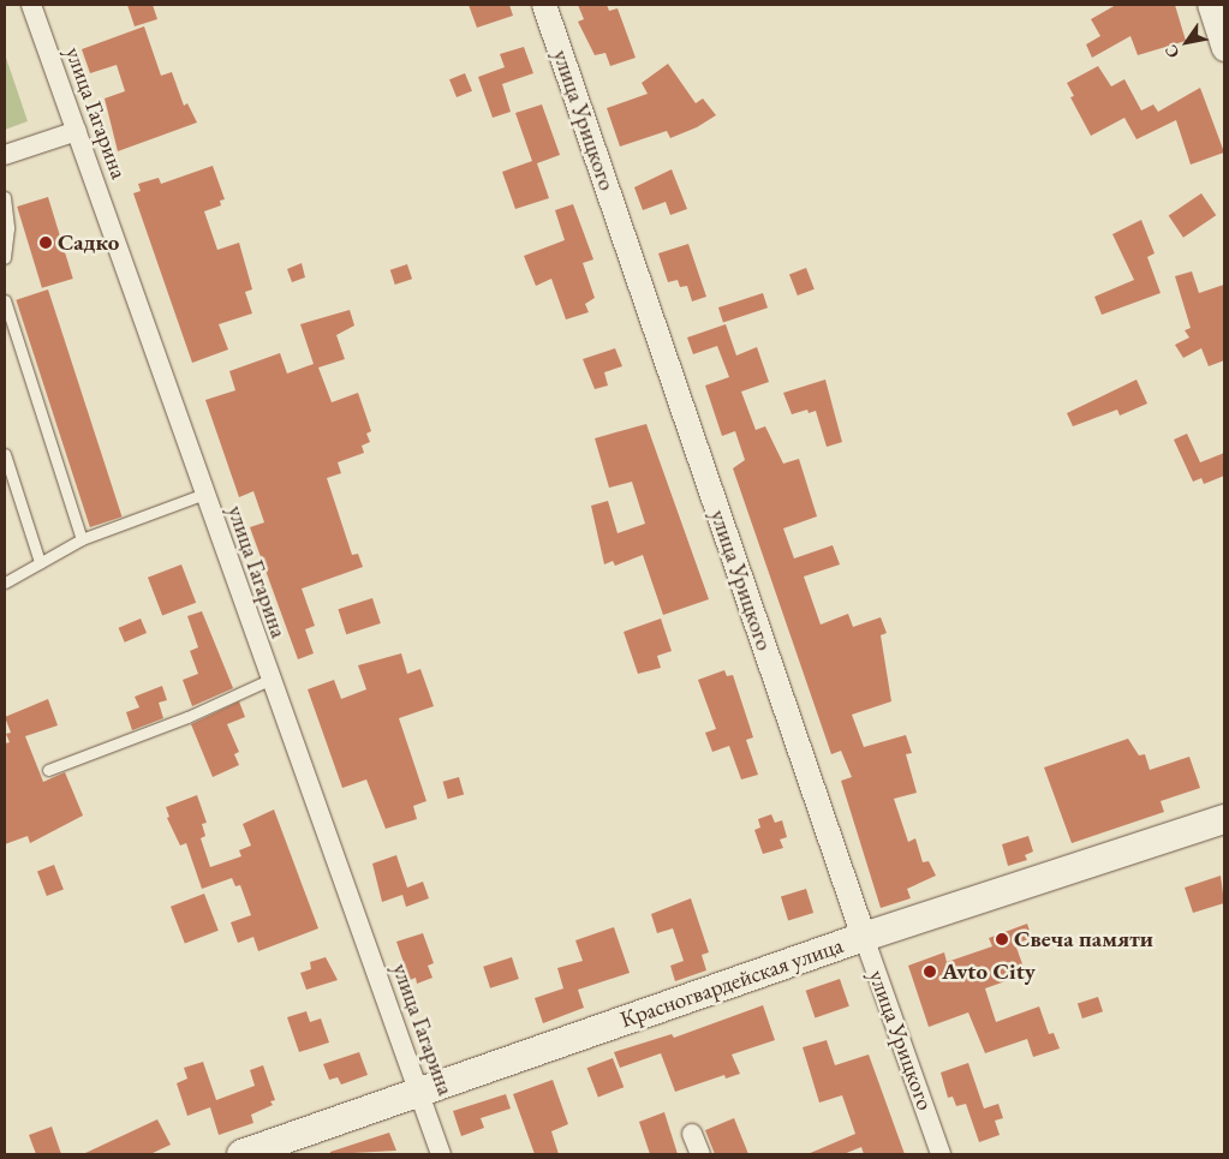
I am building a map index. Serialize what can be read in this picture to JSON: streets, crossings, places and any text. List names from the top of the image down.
{
  "streets": {
    "main road": ["Красногвардейская улица"],
    "street": ["улица Гагарина", "улица Урицкого"]
  },
  "crossings": [
    ["улица Гагарина", "Красногвардейская улица"],
    ["улица Урицкого", "Красногвардейская улица"]
  ],
  "places": ["Садко", "Свеча памяти", "Avto City"],
  "north": "bottom left"
}
